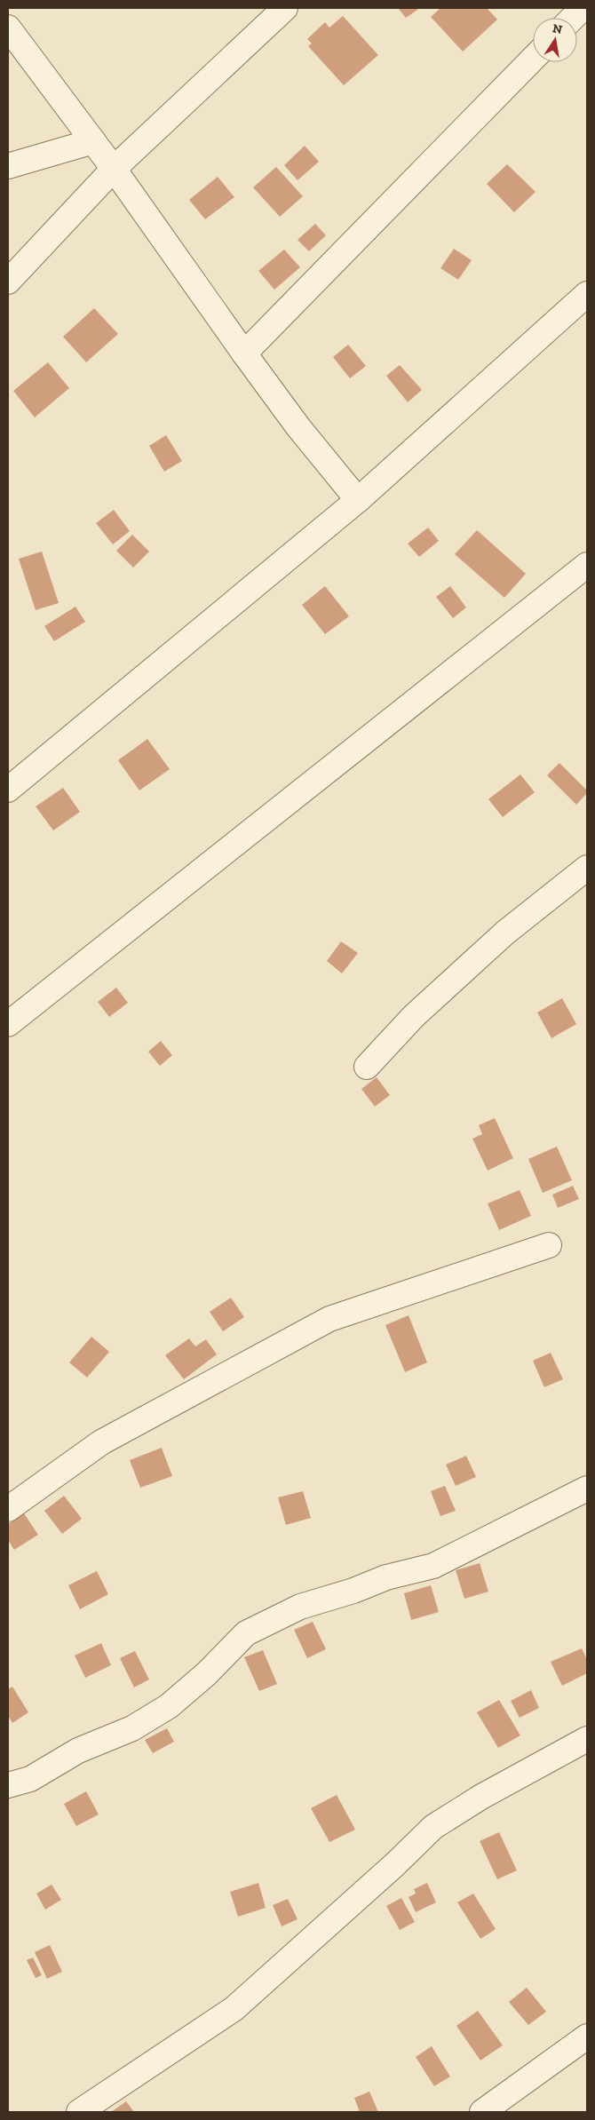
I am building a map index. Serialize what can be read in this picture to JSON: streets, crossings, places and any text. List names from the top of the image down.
{
  "north": "top"
}
